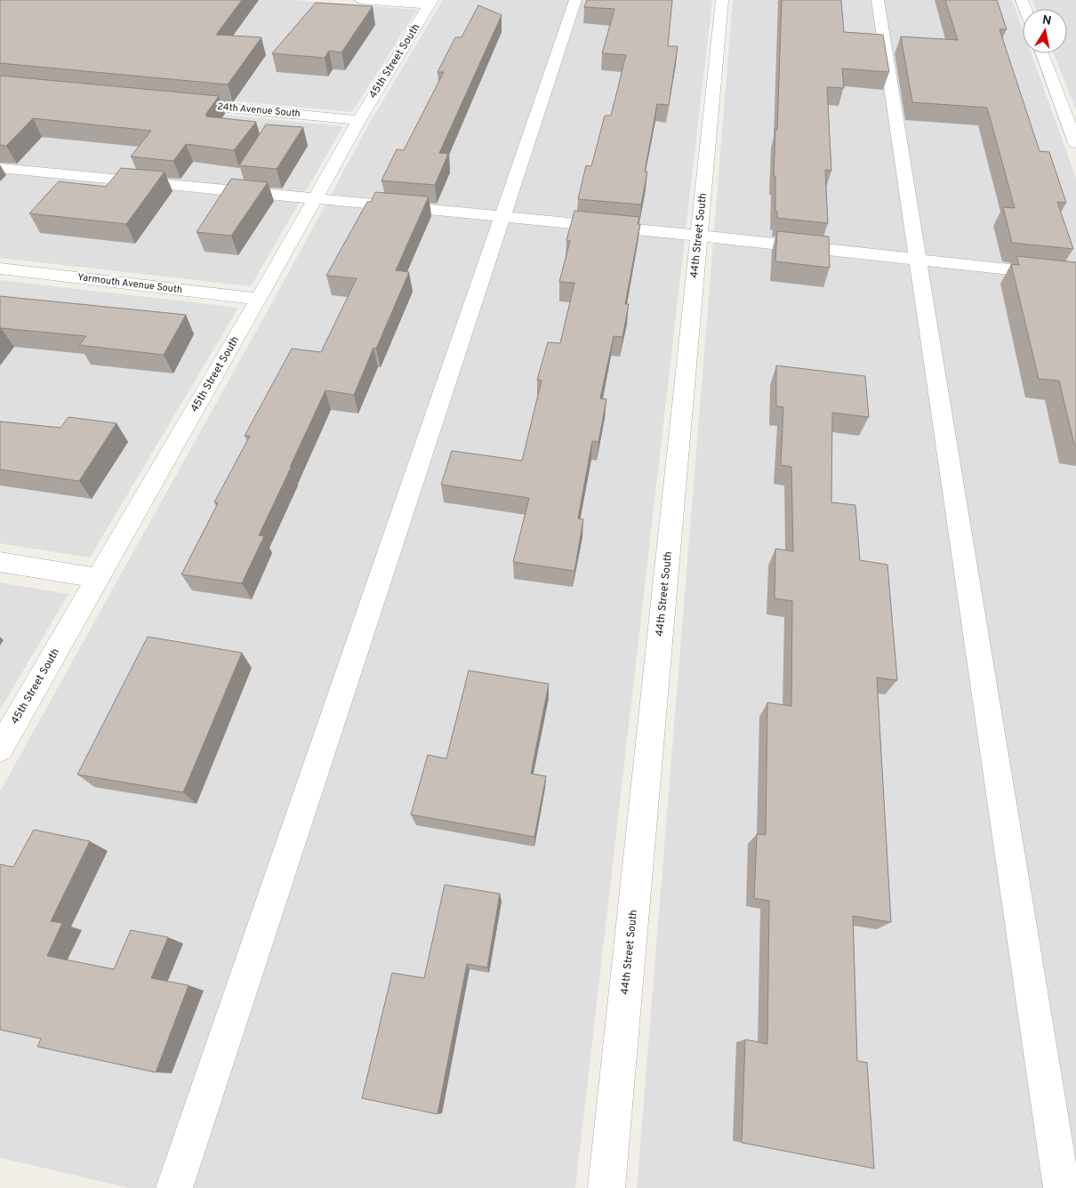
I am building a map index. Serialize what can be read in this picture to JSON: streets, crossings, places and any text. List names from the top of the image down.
{
  "streets": {
    "street": [
      "45th Street South",
      "24th Avenue South",
      "44th Street South",
      "Yarmouth Avenue South"
    ]
  },
  "crossings": [
    ["45th Street South", "24th Avenue South"],
    ["45th Street South", "Yarmouth Avenue South"]
  ],
  "north": "top"
}
